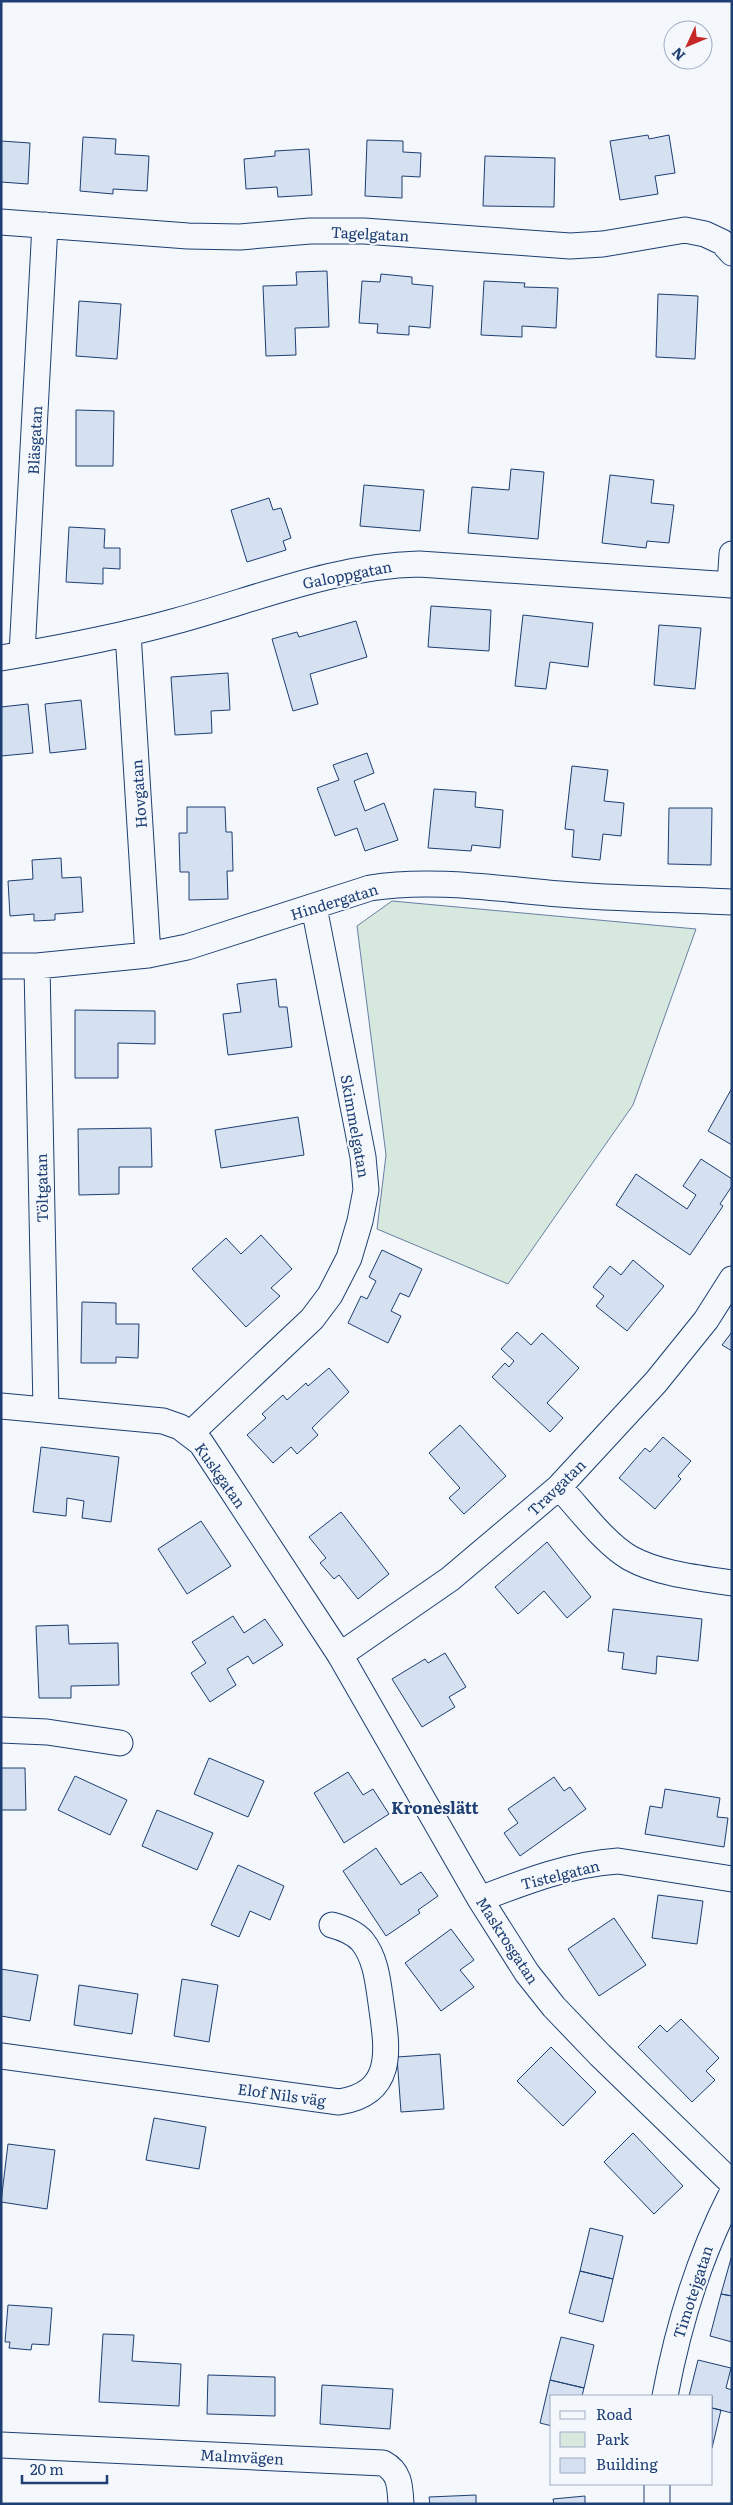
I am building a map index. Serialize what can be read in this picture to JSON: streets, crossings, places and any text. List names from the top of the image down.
{
  "streets": {
    "street": [
      "Tagelgatan",
      "Bläsgatan",
      "Galoppgatan",
      "Hovgatan",
      "Hindergatan",
      "Skimmelgatan",
      "Töltgatan",
      "Kuskgatan",
      "Travgatan",
      "Tistelgatan",
      "Maskrosgatan",
      "Elof Nils väg",
      "Timotejgatan",
      "Malmvägen"
    ]
  },
  "crossings": [
    ["Tagelgatan", "Bläsgatan"],
    ["Bläsgatan", "Galoppgatan"],
    ["Galoppgatan", "Hovgatan"],
    ["Hovgatan", "Hindergatan"],
    ["Hindergatan", "Skimmelgatan"],
    ["Hindergatan", "Töltgatan"],
    ["Skimmelgatan", "Kuskgatan"],
    ["Töltgatan", "Kuskgatan"],
    ["Kuskgatan", "Travgatan"],
    ["Kuskgatan", "Maskrosgatan"],
    ["Travgatan", "Maskrosgatan"],
    ["Tistelgatan", "Maskrosgatan"]
  ],
  "districts": ["Kroneslätt"],
  "legend": ["Road", "Park", "Building"],
  "scale_bar": "20 m",
  "north": "bottom left"
}
